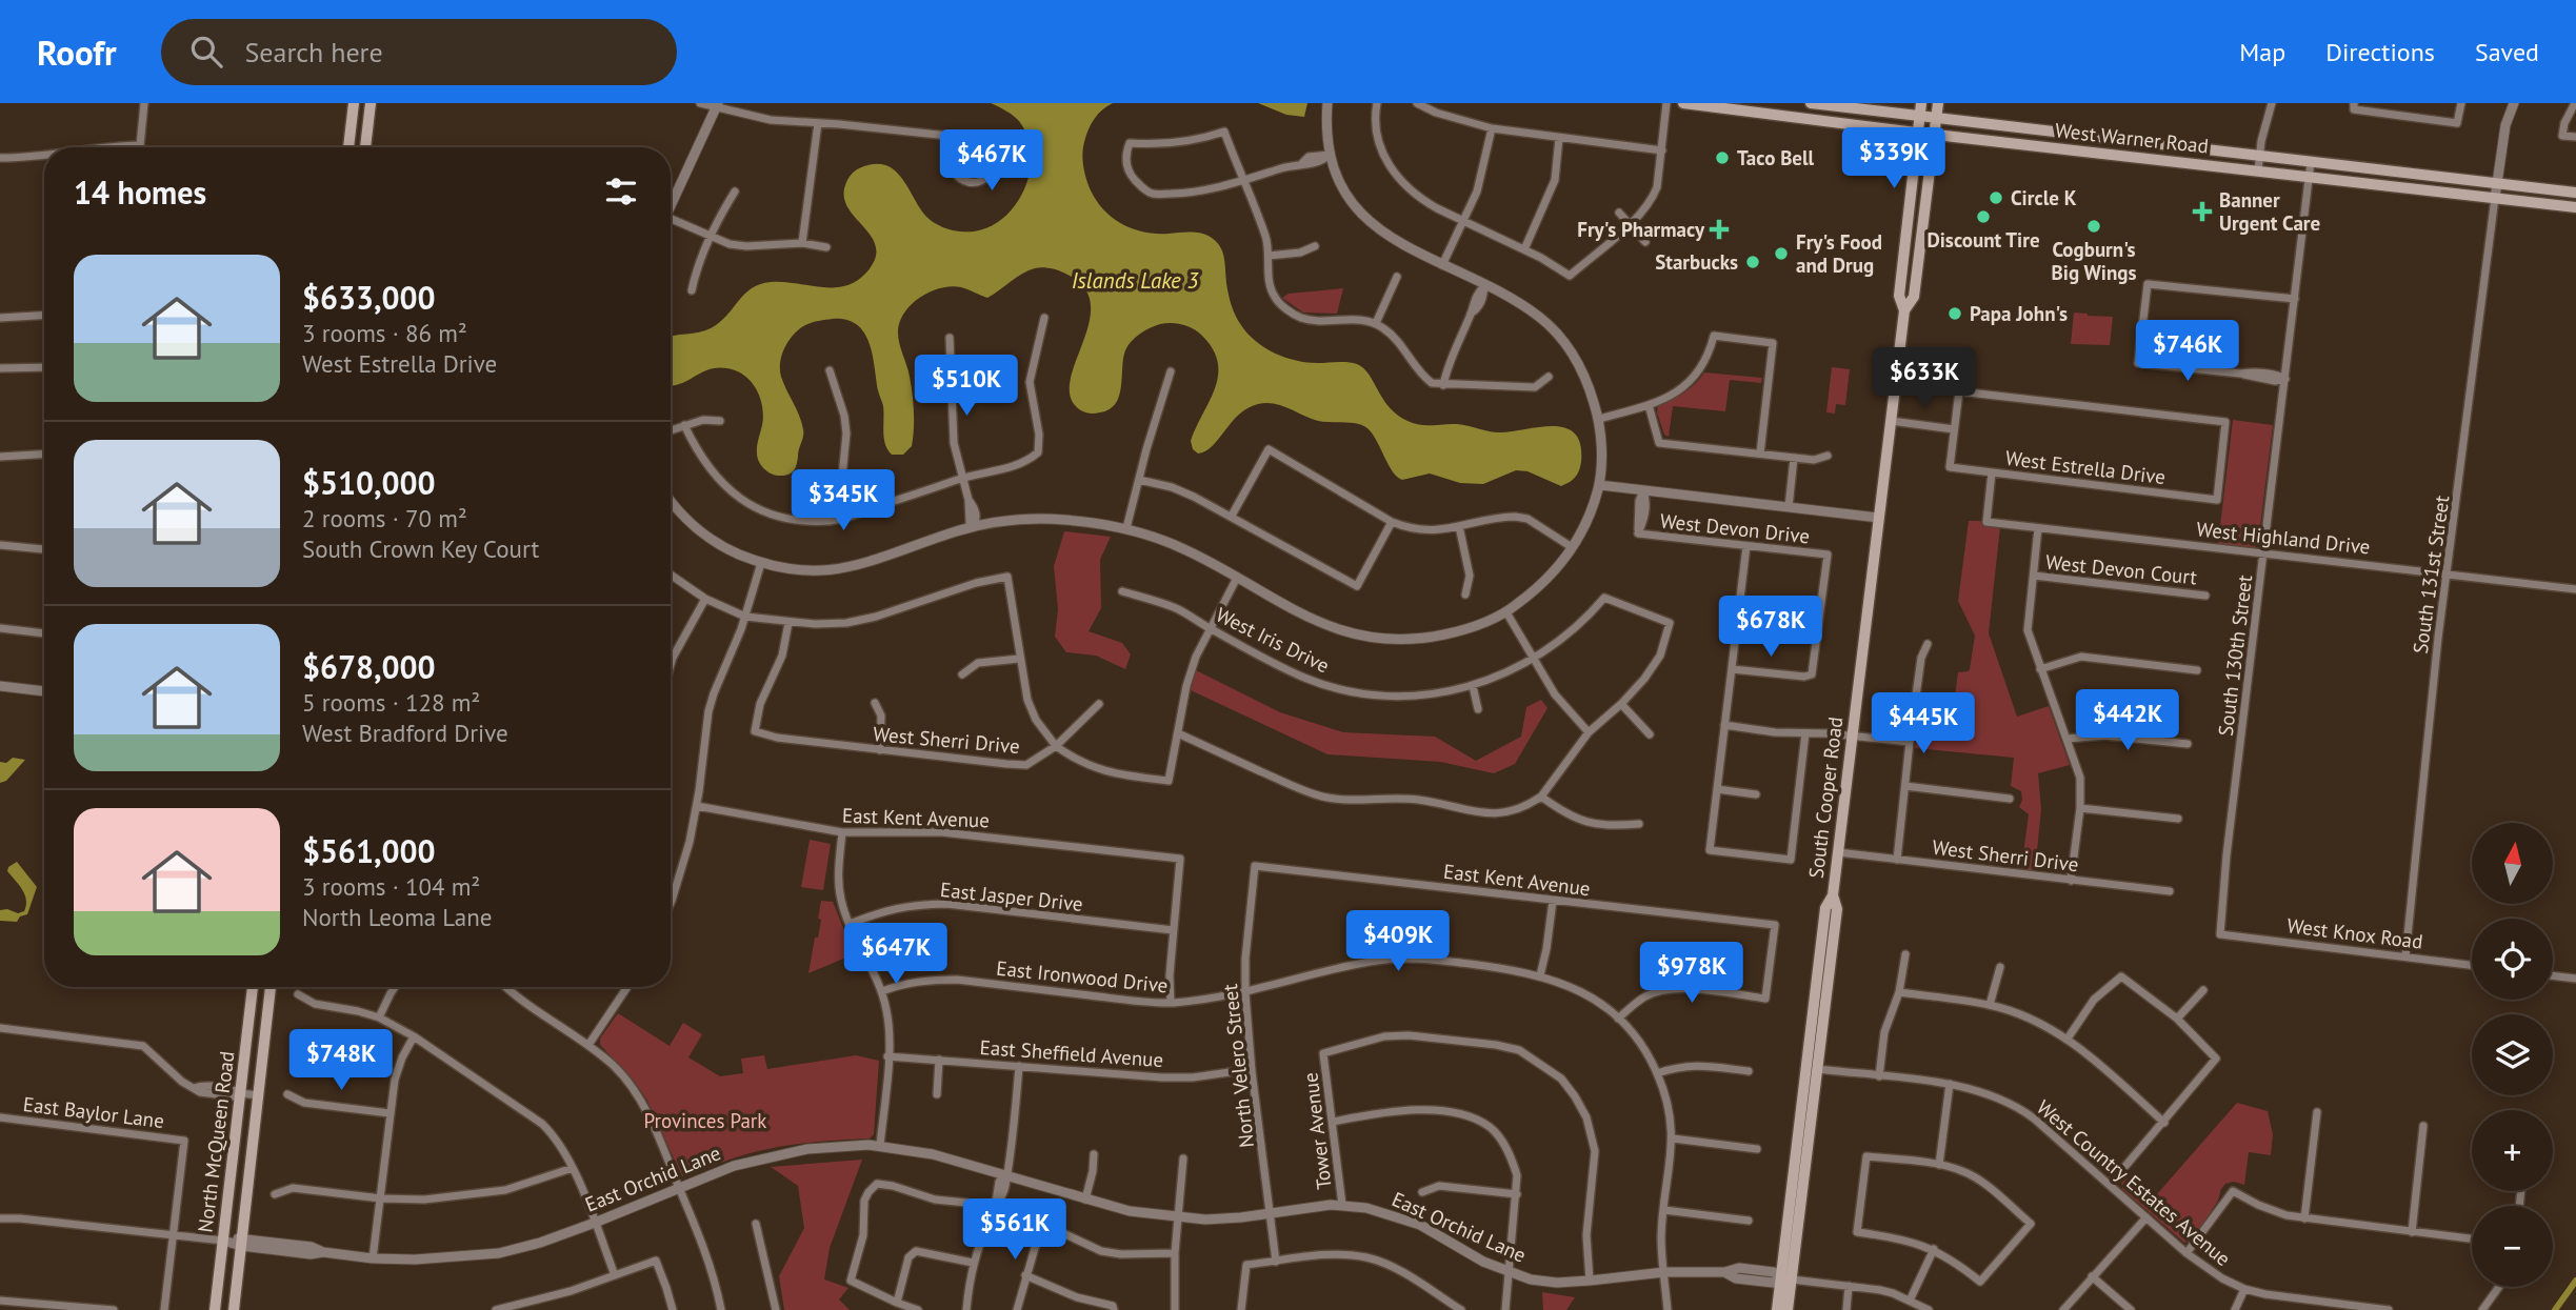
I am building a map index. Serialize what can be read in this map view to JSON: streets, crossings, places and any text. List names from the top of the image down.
{
  "streets": {
    "main road": ["West Warner Road", "South Cooper Road", "North McQueen Road"],
    "street": [
      "West Estrella Drive",
      "West Devon Drive",
      "West Highland Drive",
      "West Devon Court",
      "South 131st Street",
      "West Iris Drive",
      "South 130th Street",
      "West Sherri Drive",
      "East Kent Avenue",
      "East Jasper Drive",
      "West Knox Road",
      "East Ironwood Drive",
      "East Sheffield Avenue",
      "North Velero Street",
      "East Baylor Lane",
      "Tower Avenue",
      "East Orchid Lane",
      "West Country Estates Avenue"
    ]
  },
  "crossings": [
    ["West Warner Road", "South 131st Street"],
    ["West Warner Road", "South 130th Street"],
    ["West Warner Road", "South Cooper Road"],
    ["West Estrella Drive", "West Highland Drive"],
    ["West Highland Drive", "South 131st Street"],
    ["West Highland Drive", "South 130th Street"],
    ["South 131st Street", "West Knox Road"],
    ["South 130th Street", "West Knox Road"],
    ["West Sherri Drive", "South Cooper Road"],
    ["South Cooper Road", "East Orchid Lane"],
    ["South Cooper Road", "West Country Estates Avenue"],
    ["East Kent Avenue", "East Jasper Drive"],
    ["East Kent Avenue", "East Ironwood Drive"],
    ["East Kent Avenue", "North Velero Street"],
    ["East Ironwood Drive", "North Velero Street"],
    ["East Ironwood Drive", "East Orchid Lane"],
    ["East Sheffield Avenue", "North Velero Street"],
    ["North Velero Street", "East Orchid Lane"],
    ["East Baylor Lane", "East Orchid Lane"],
    ["Tower Avenue", "East Orchid Lane"],
    ["North McQueen Road", "East Orchid Lane"]
  ],
  "water": ["Islands Lake 3"],
  "parks": ["Provinces Park"],
  "places": {
    "other": [
      "Taco Bell",
      "Circle K",
      "Discount Tire",
      "Cogburn's Big Wings",
      "Fry's Food and Drug",
      "Starbucks",
      "Papa John's"
    ],
    "health": ["Banner Urgent Care", "Fry's Pharmacy"]
  },
  "north": "top",
  "page": {
    "header": "Roofr",
    "search": "Search here",
    "nav": ["Map", "Directions", "Saved"],
    "price": [
      "$339K",
      "$467K",
      "$746K",
      "$633K",
      "$510K",
      "$345K",
      "$678K",
      "$442K",
      "$445K",
      "$409K",
      "$647K",
      "$978K",
      "$748K",
      "$561K"
    ],
    "heading": "14 homes",
    "list": [
      {
        "name": "$633,000",
        "note": "3 rooms · 86 m² · West Estrella Drive"
      },
      {
        "name": "$510,000",
        "note": "2 rooms · 70 m² · South Crown Key Court"
      },
      {
        "name": "$678,000",
        "note": "5 rooms · 128 m² · West Bradford Drive"
      },
      {
        "name": "$561,000",
        "note": "3 rooms · 104 m² · North Leoma Lane"
      }
    ],
    "map_buttons": ["+", "−"]
  }
}
